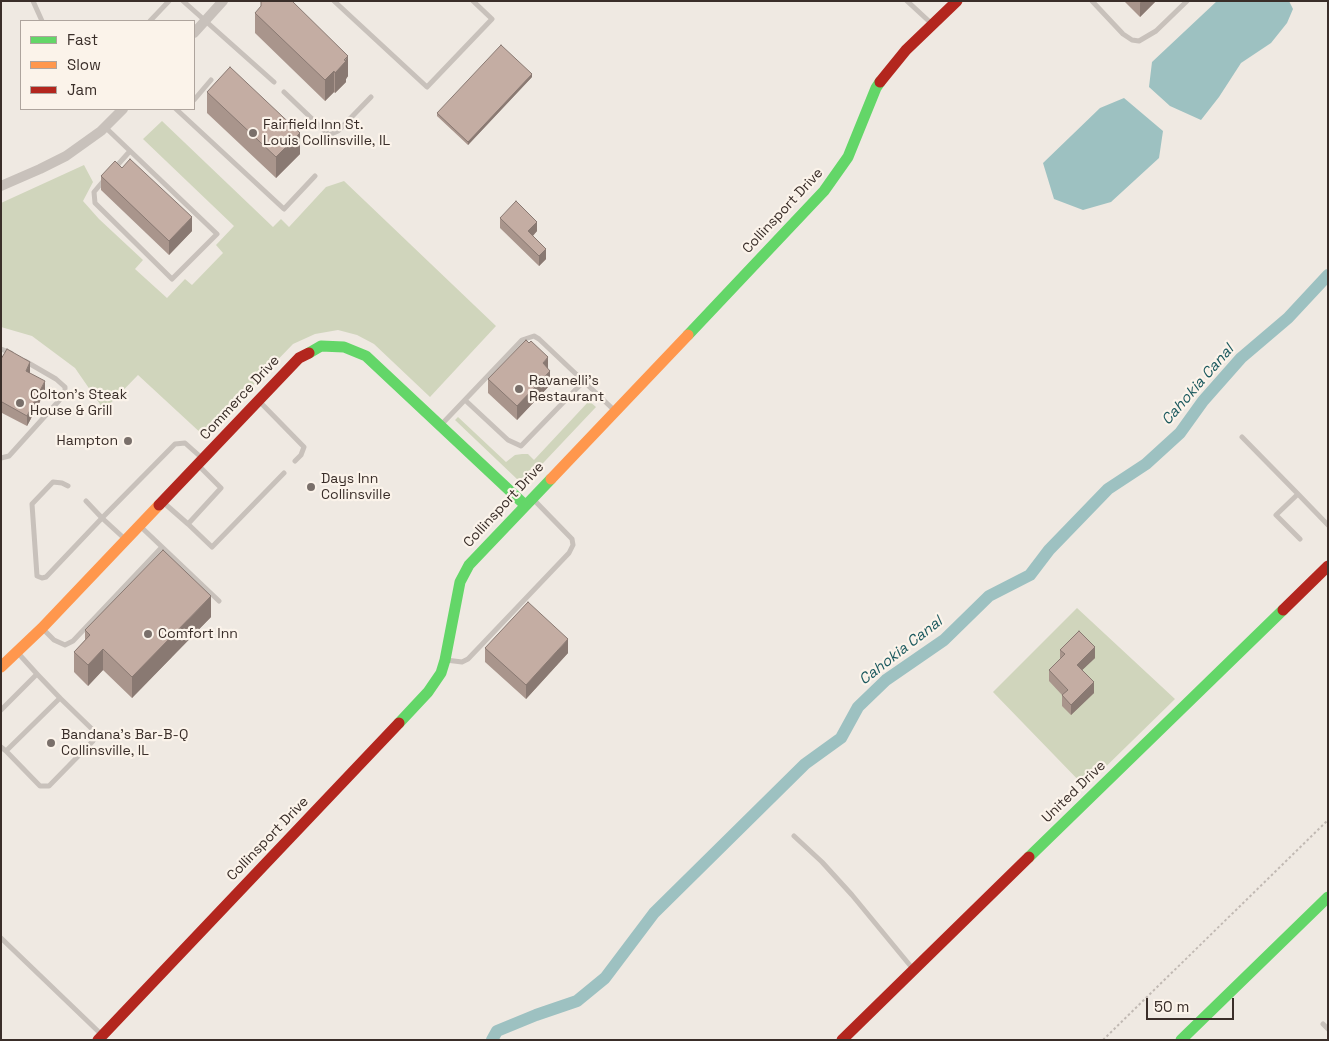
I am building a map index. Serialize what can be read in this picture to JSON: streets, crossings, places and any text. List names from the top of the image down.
{
  "streets": {
    "street": ["Collinsport Drive", "Commerce Drive", "United Drive"]
  },
  "crossings": [
    ["Collinsport Drive", "Commerce Drive"]
  ],
  "water": ["Cahokia Canal"],
  "places": [
    "Fairfield Inn St. Louis Collinsville, IL",
    "Ravanelli's Restaurant",
    "Colton's Steak House & Grill",
    "Hampton",
    "Days Inn Collinsville",
    "Comfort Inn",
    "Bandana's Bar-B-Q Collinsville, IL"
  ],
  "legend": ["Fast", "Slow", "Jam"],
  "scale_bar": "50 m"
}
